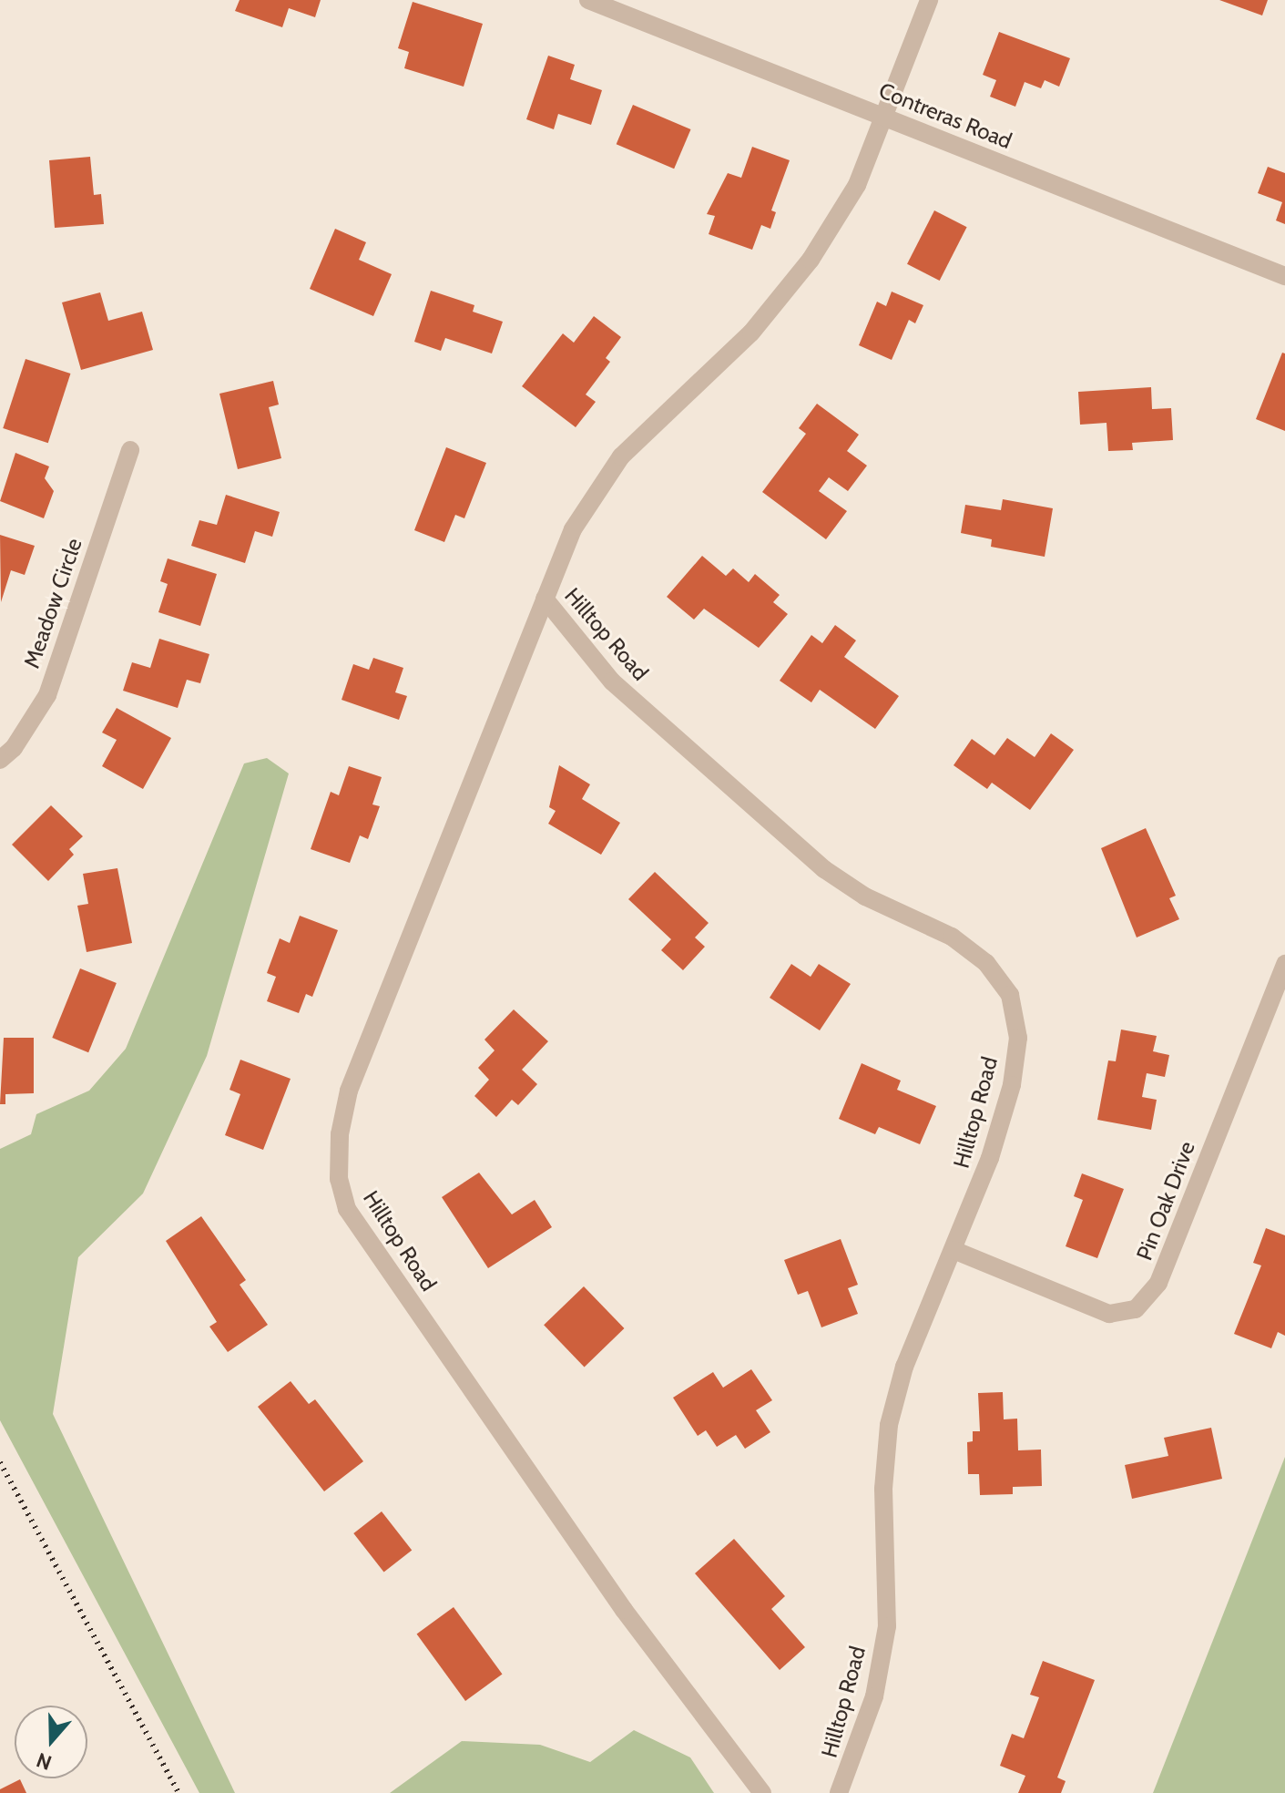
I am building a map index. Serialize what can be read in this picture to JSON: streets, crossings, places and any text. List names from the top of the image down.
{
  "streets": {
    "street": [
      "Contreras Road",
      "Meadow Circle",
      "Hilltop Road",
      "Pin Oak Drive"
    ]
  },
  "crossings": [
    ["Contreras Road", "Hilltop Road"],
    ["Hilltop Road", "Pin Oak Drive"]
  ],
  "north": "bottom"
}
